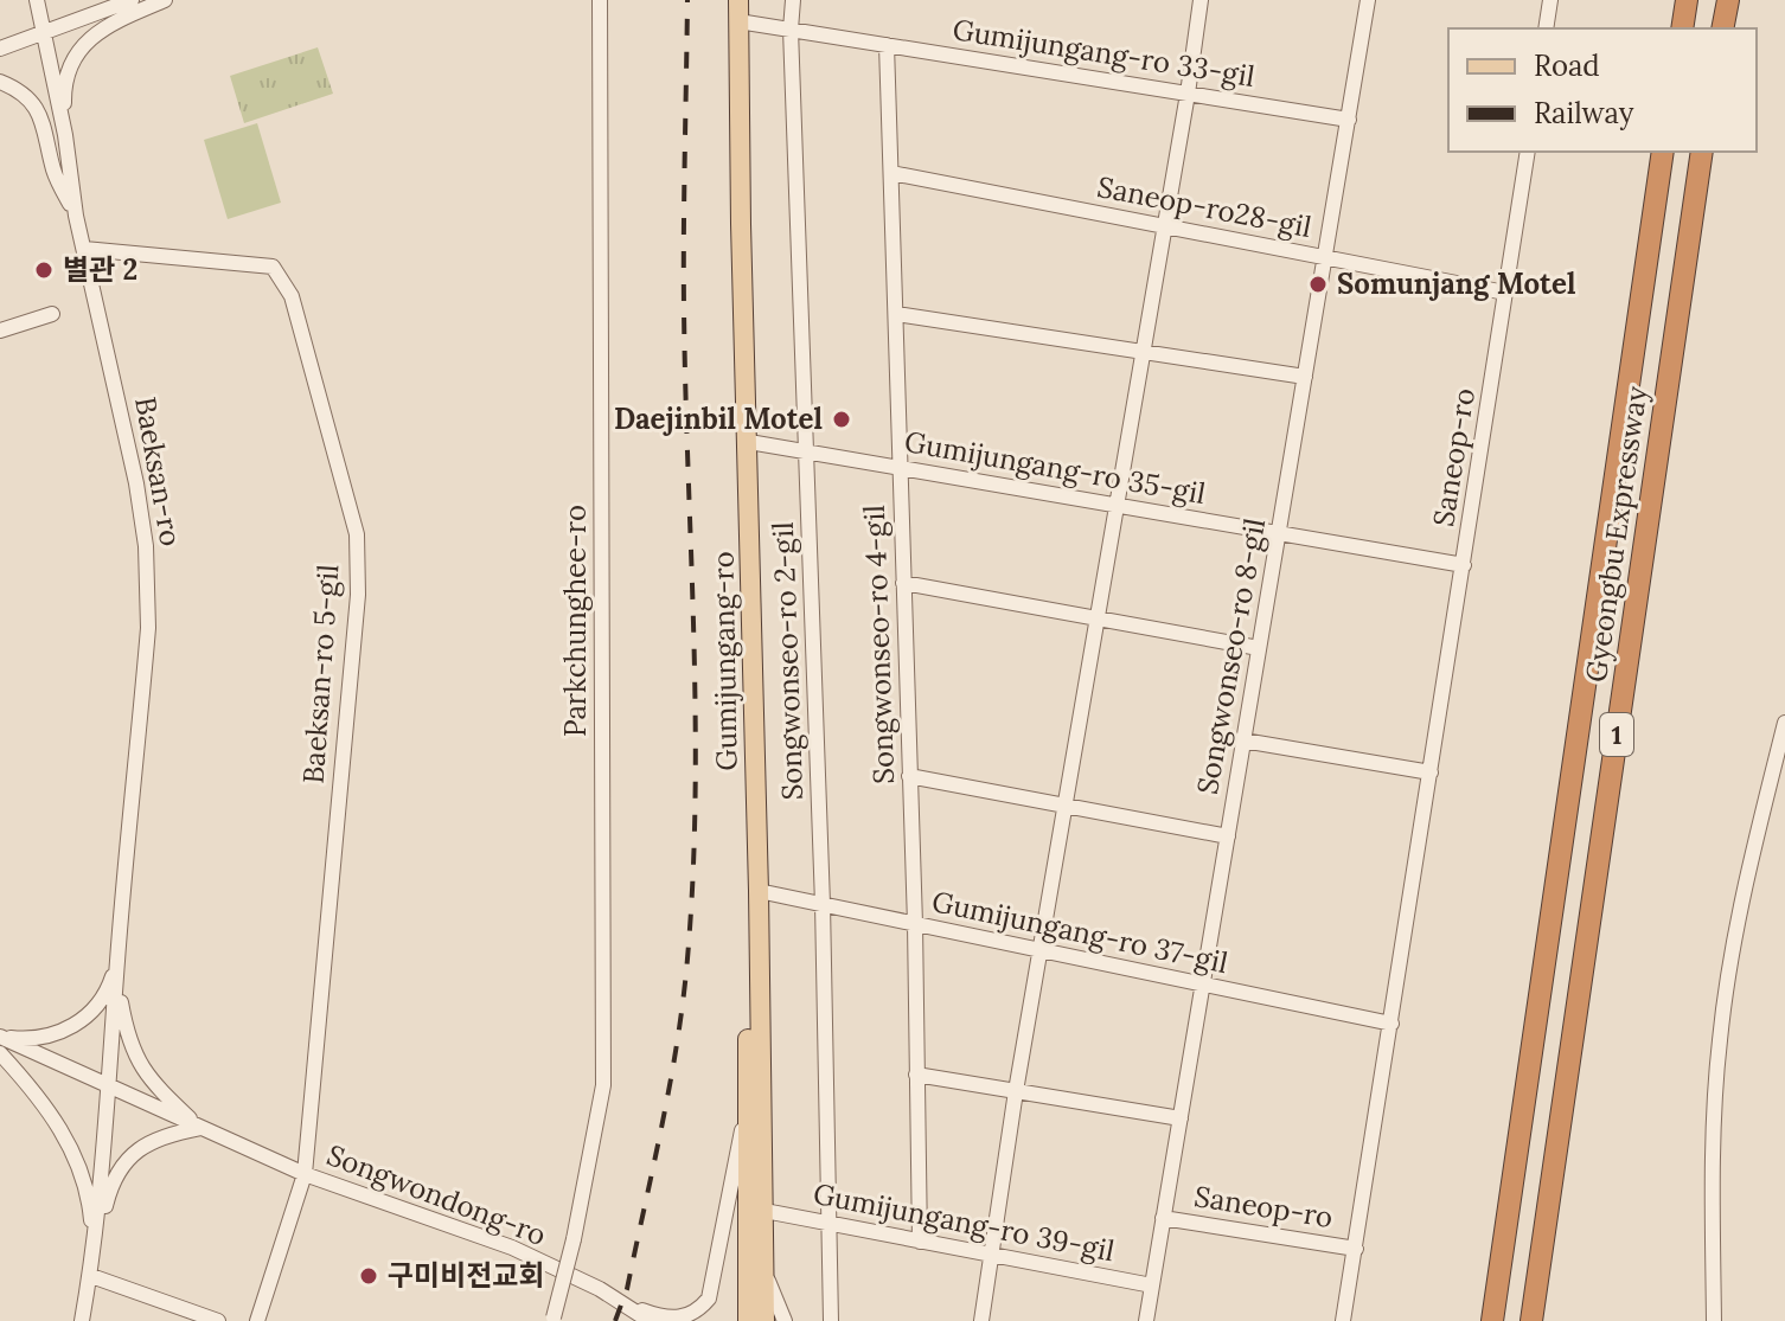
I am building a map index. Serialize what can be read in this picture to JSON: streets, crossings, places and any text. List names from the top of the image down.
{
  "streets": {
    "highway": ["Gyeongbu Expressway", "1"],
    "main road": ["Gumijungang-ro"],
    "street": [
      "Gumijungang-ro 33-gil",
      "Saneop-ro28-gil",
      "Saneop-ro",
      "Gumijungang-ro 35-gil",
      "Baeksan-ro",
      "Parkchunghee-ro",
      "Songwonseo-ro 4-gil",
      "Songwonseo-ro 8-gil",
      "Songwonseo-ro 2-gil",
      "Baeksan-ro 5-gil",
      "Gumijungang-ro 37-gil",
      "Songwondong-ro",
      "Gumijungang-ro 39-gil"
    ]
  },
  "crossings": [
    ["Gumijungang-ro 33-gil", "Songwonseo-ro 4-gil"],
    ["Gumijungang-ro 33-gil", "Songwonseo-ro 8-gil"],
    ["Gumijungang-ro 33-gil", "Gumijungang-ro"],
    ["Gumijungang-ro 33-gil", "Songwonseo-ro 2-gil"],
    ["Saneop-ro28-gil", "Saneop-ro"],
    ["Saneop-ro28-gil", "Songwonseo-ro 4-gil"],
    ["Saneop-ro28-gil", "Songwonseo-ro 8-gil"],
    ["Saneop-ro", "Gumijungang-ro 35-gil"],
    ["Saneop-ro", "Songwonseo-ro 8-gil"],
    ["Saneop-ro", "Gumijungang-ro 37-gil"],
    ["Gumijungang-ro 35-gil", "Songwonseo-ro 4-gil"],
    ["Gumijungang-ro 35-gil", "Songwonseo-ro 8-gil"],
    ["Gumijungang-ro 35-gil", "Gumijungang-ro"],
    ["Gumijungang-ro 35-gil", "Songwonseo-ro 2-gil"],
    ["Baeksan-ro", "Baeksan-ro 5-gil"],
    ["Baeksan-ro", "Songwondong-ro"],
    ["Songwonseo-ro 4-gil", "Gumijungang-ro 37-gil"],
    ["Songwonseo-ro 4-gil", "Gumijungang-ro 39-gil"],
    ["Songwonseo-ro 8-gil", "Gumijungang-ro 37-gil"],
    ["Songwonseo-ro 8-gil", "Gumijungang-ro 39-gil"],
    ["Gumijungang-ro", "Gumijungang-ro 37-gil"],
    ["Gumijungang-ro", "Gumijungang-ro 39-gil"],
    ["Songwonseo-ro 2-gil", "Gumijungang-ro 37-gil"],
    ["Songwonseo-ro 2-gil", "Gumijungang-ro 39-gil"],
    ["Baeksan-ro 5-gil", "Songwondong-ro"]
  ],
  "places": [
    "별관 2",
    "Somunjang Motel",
    "Daejinbil Motel",
    "구미비전교회"
  ],
  "legend": ["Road", "Railway"]
}
